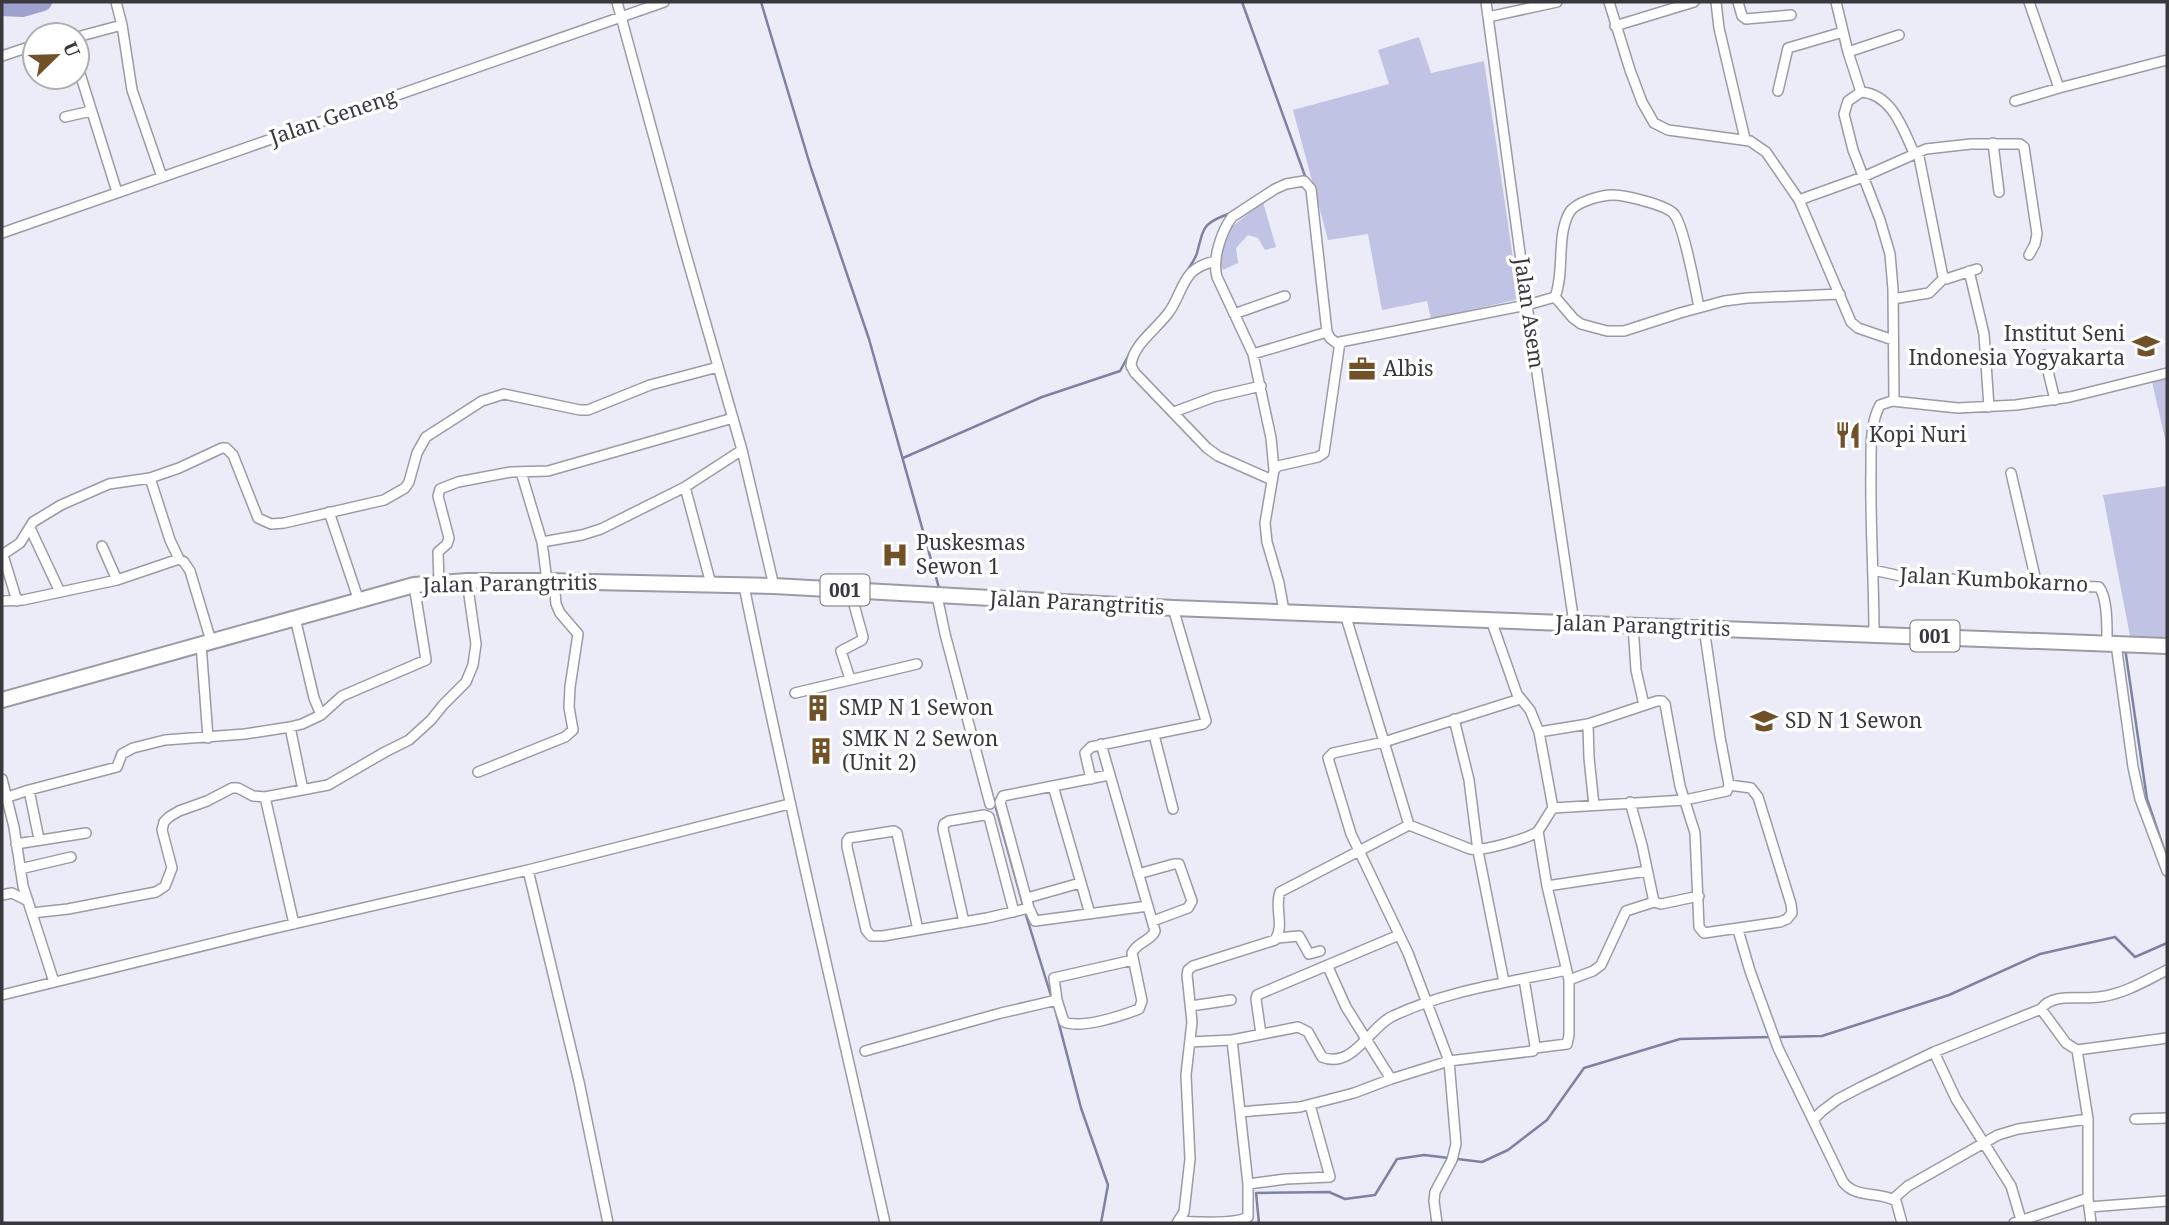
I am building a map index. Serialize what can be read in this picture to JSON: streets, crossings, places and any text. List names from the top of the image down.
{
  "streets": {
    "main road": ["Jalan Parangtritis", "001"],
    "street": ["Jalan Geneng", "Jalan Asem", "Jalan Kumbokarno"]
  },
  "crossings": [
    ["Jalan Asem", "Jalan Parangtritis"],
    ["Jalan Kumbokarno", "Jalan Parangtritis"]
  ],
  "places": {
    "school or university": ["Institut Seni Indonesia Yogyakarta", "SD N 1 Sewon"],
    "office": ["Albis"],
    "restaurant": ["Kopi Nuri"],
    "hospital": ["Puskesmas Sewon 1"],
    "building": ["SMP N 1 Sewon", "SMK N 2 Sewon (Unit 2)"]
  },
  "north": "top right"
}
